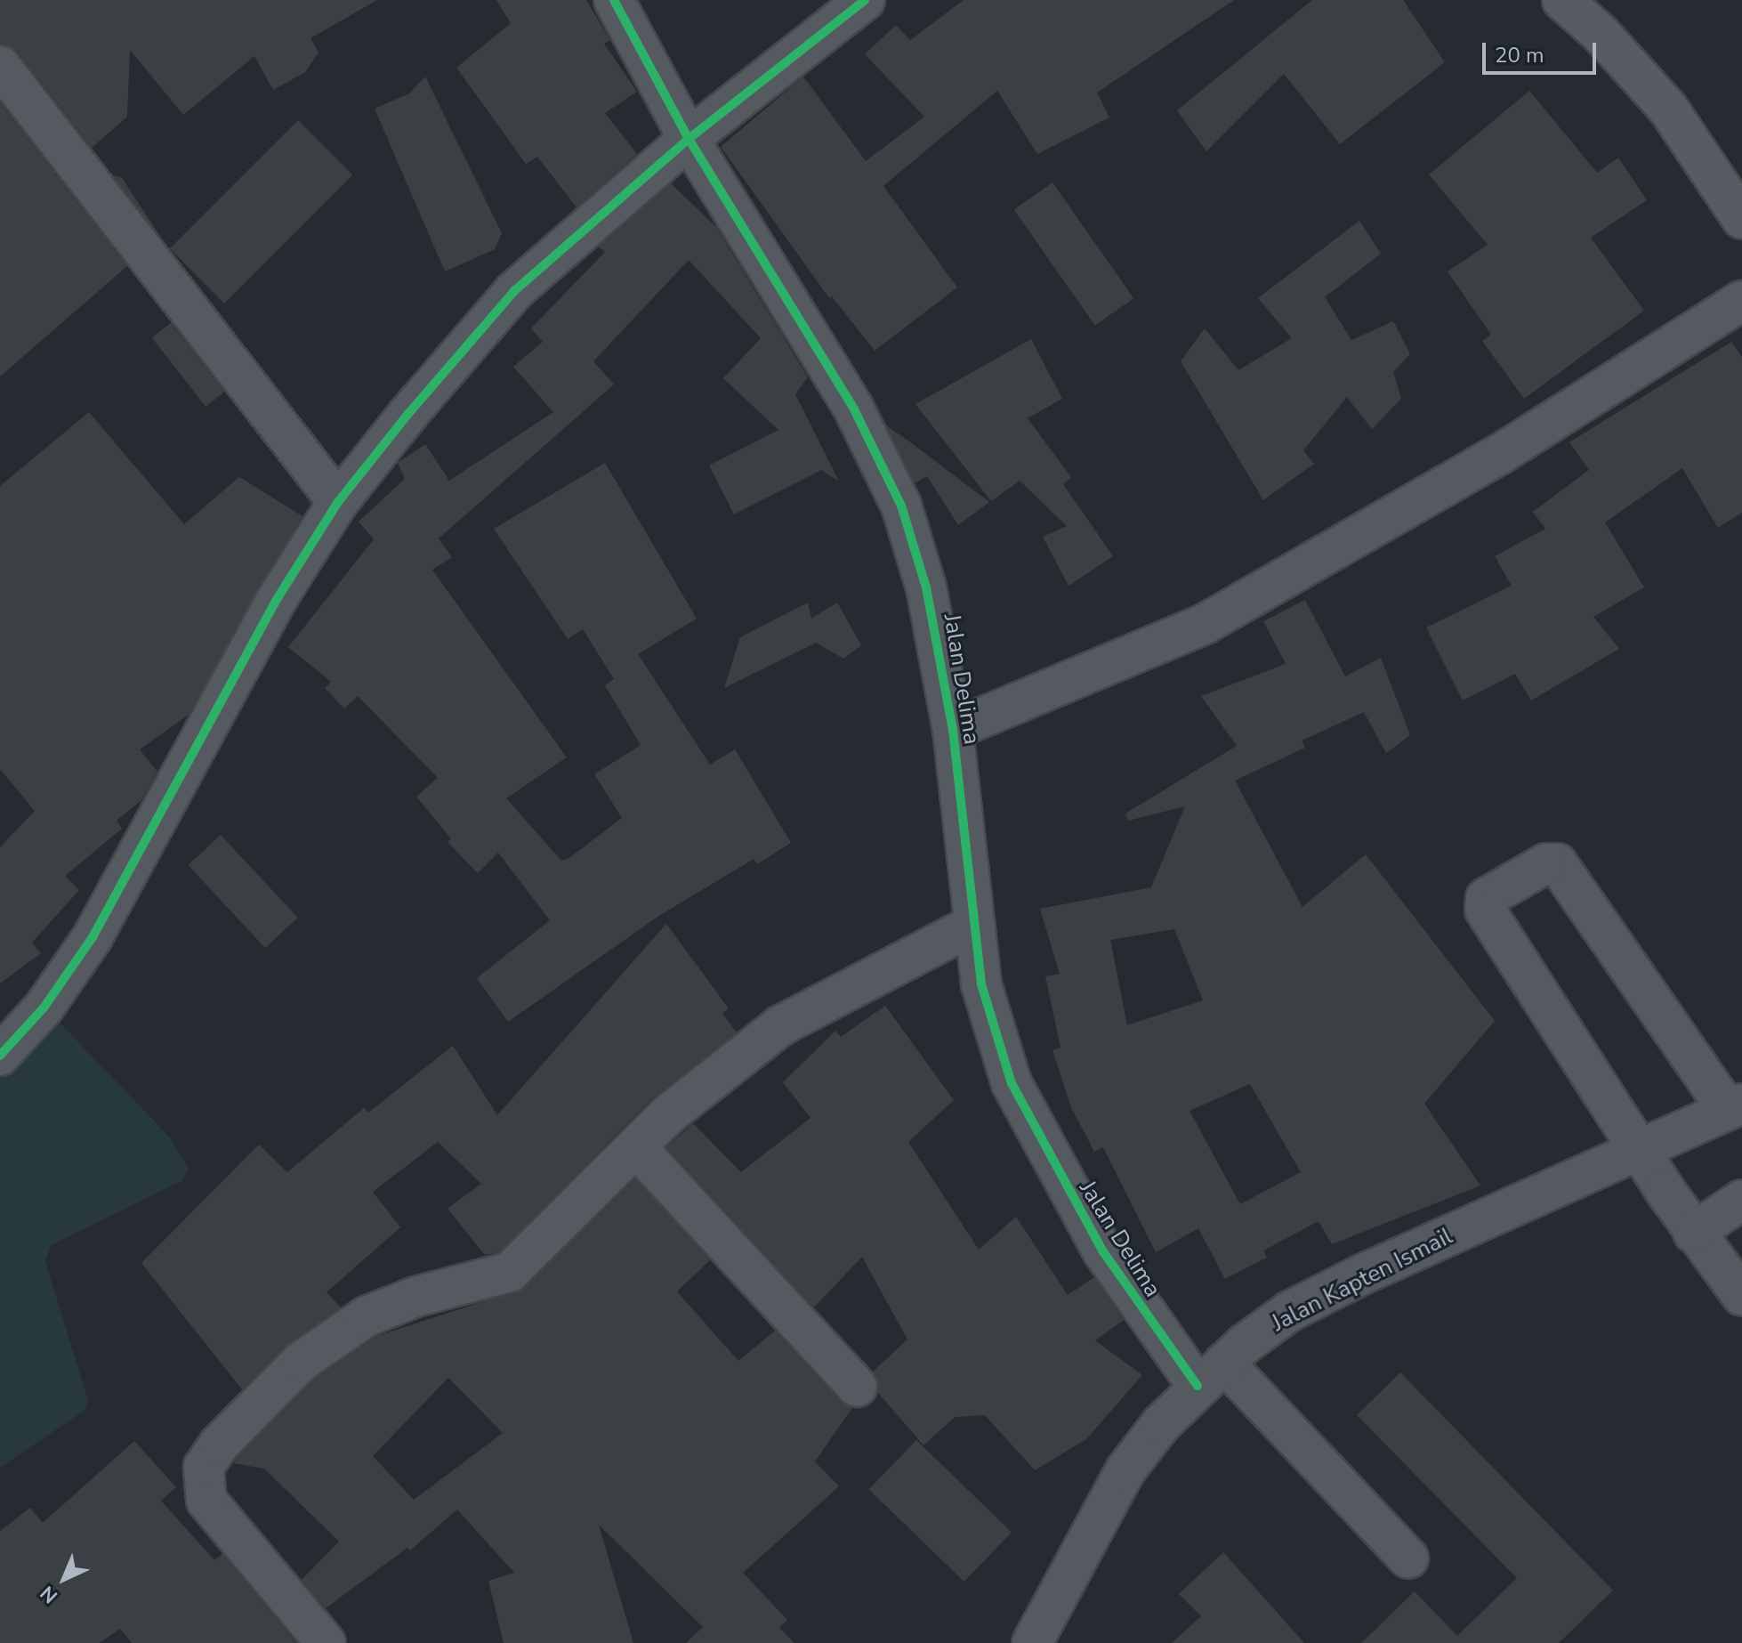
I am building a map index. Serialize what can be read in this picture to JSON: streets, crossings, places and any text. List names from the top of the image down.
{
  "streets": {
    "street": ["Jalan Delima", "Jalan Kapten Ismail"]
  },
  "crossings": [
    ["Jalan Delima", "Jalan Kapten Ismail"]
  ],
  "scale_bar": "20 m",
  "north": "bottom left"
}
